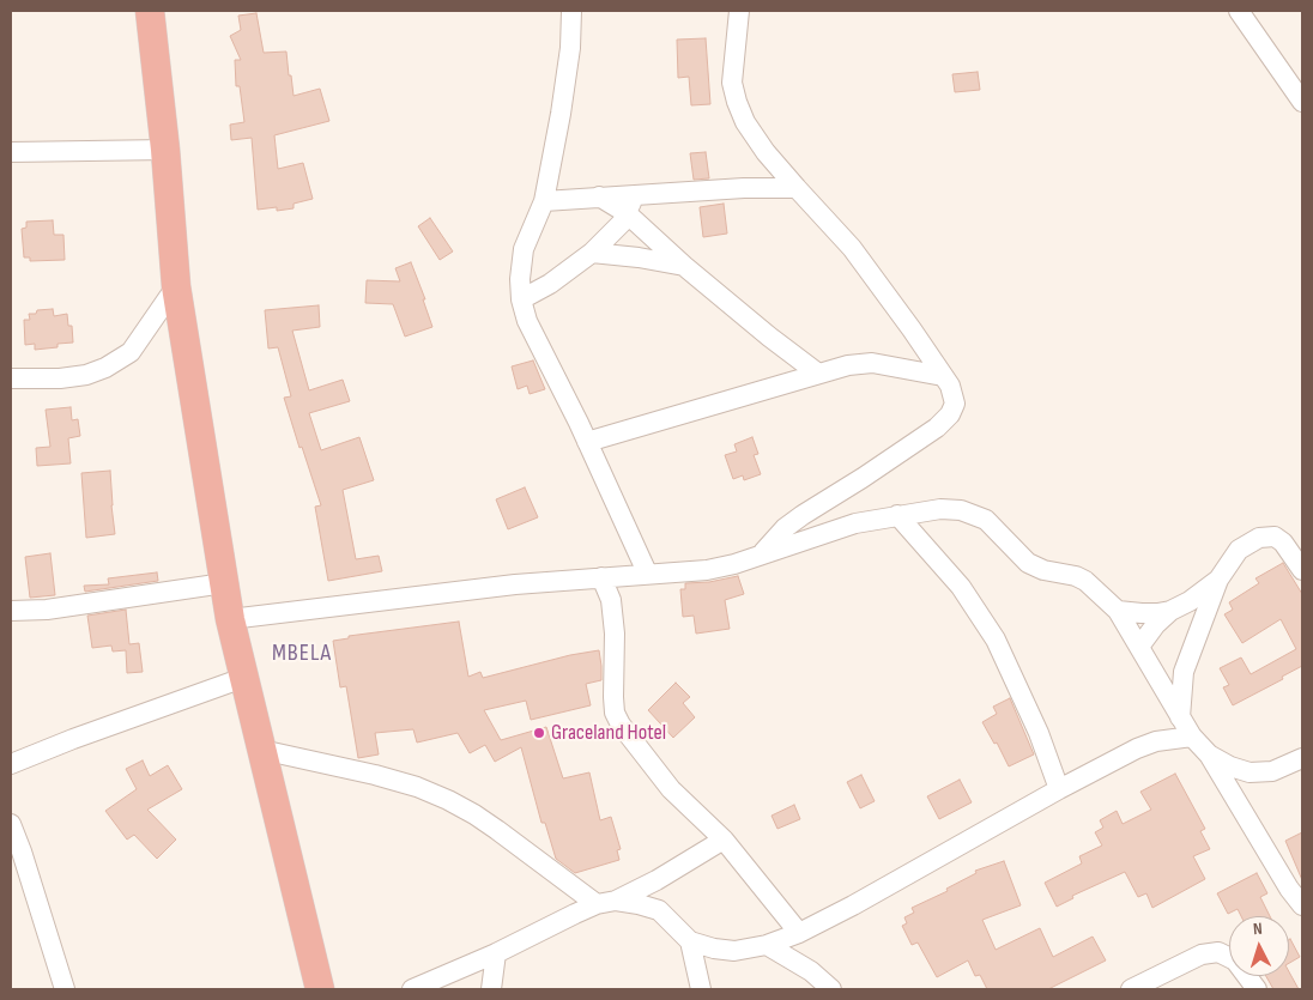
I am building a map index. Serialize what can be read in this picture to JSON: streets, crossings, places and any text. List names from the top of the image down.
{
  "districts": ["MBELA"],
  "places": ["Graceland Hotel"],
  "north": "top"
}
